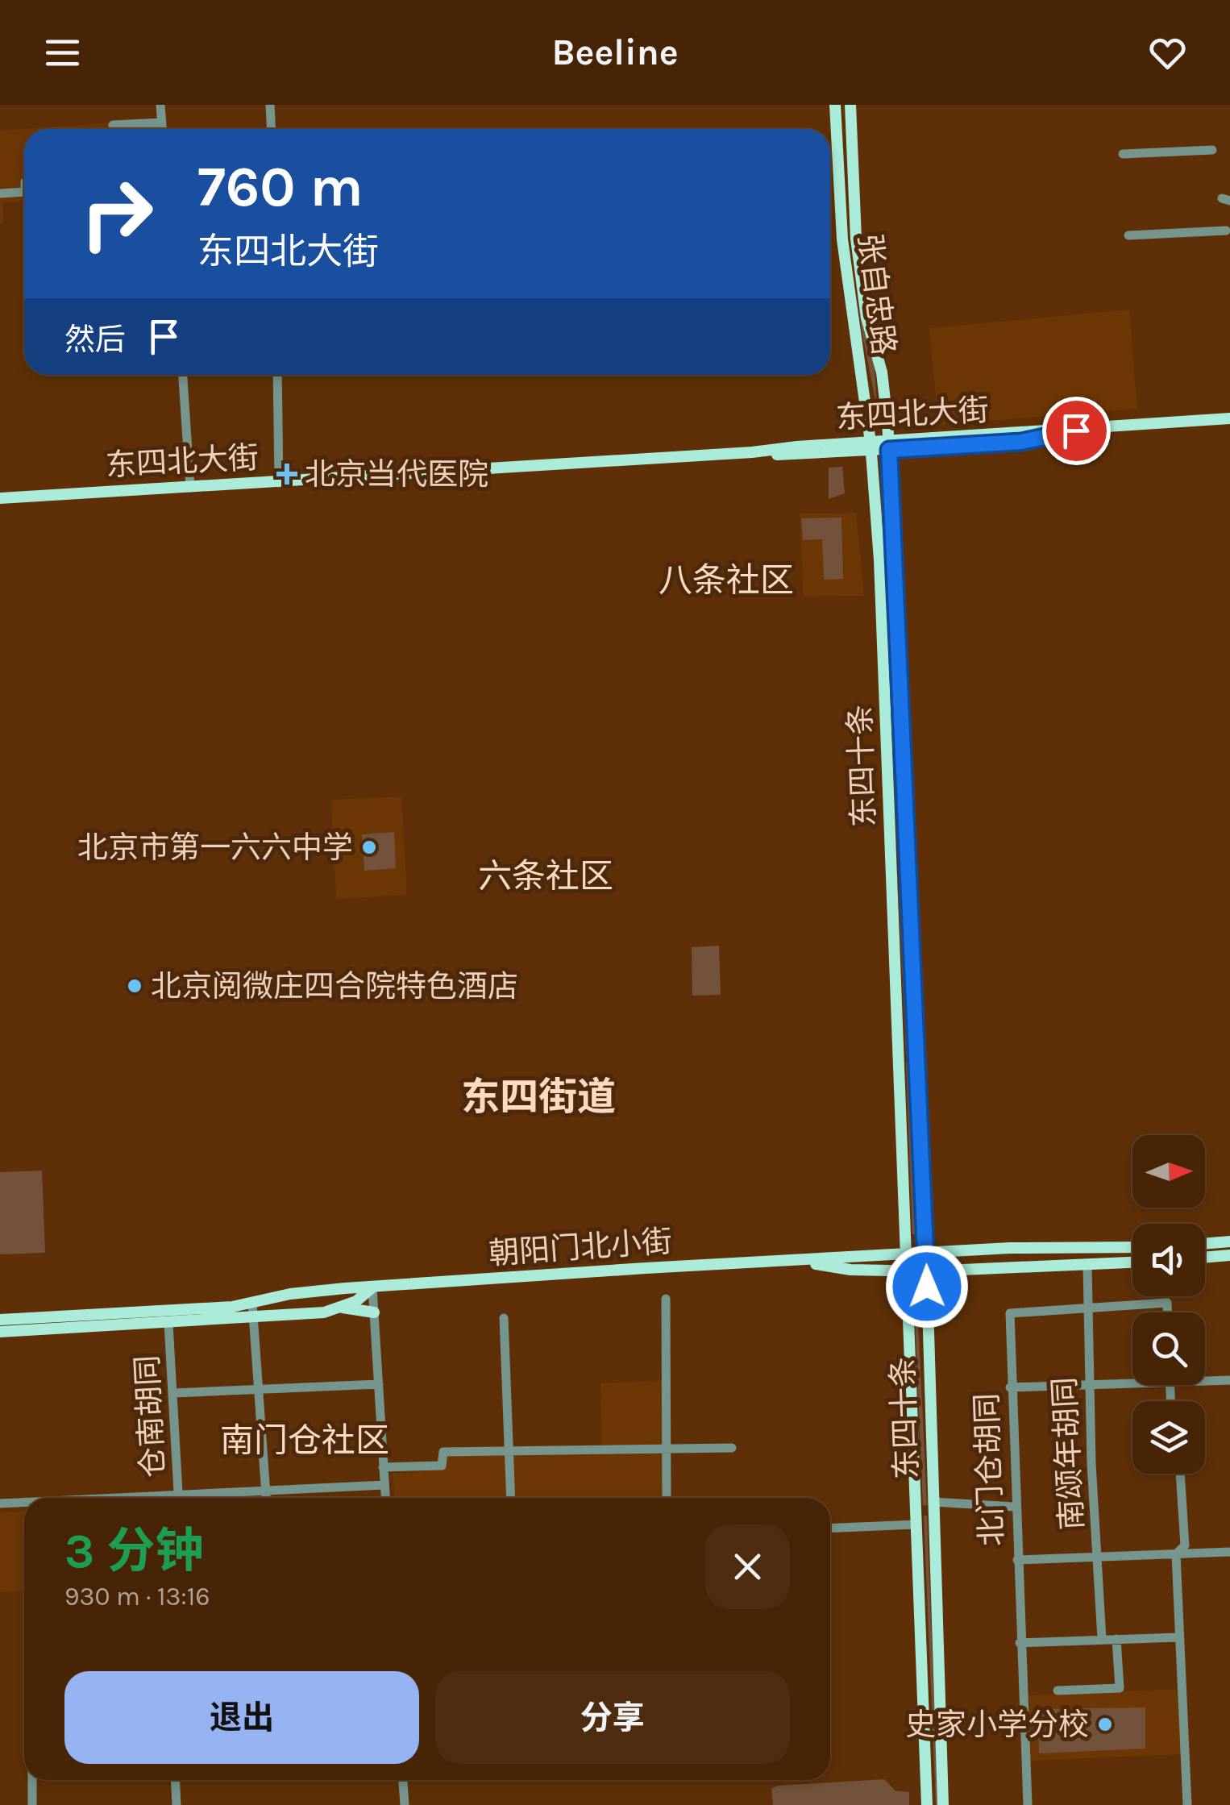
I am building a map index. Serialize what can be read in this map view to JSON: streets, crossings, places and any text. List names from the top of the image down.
{
  "streets": {
    "main road": [
      "张自忠路",
      "东四北大街",
      "东四十条",
      "朝阳门北小街"
    ],
    "street": ["仓南胡同", "南颂年胡同", "北门仓胡同"]
  },
  "crossings": [
    ["张自忠路", "东四北大街"],
    ["张自忠路", "东四十条"],
    ["东四北大街", "东四十条"],
    ["东四十条", "朝阳门北小街"],
    ["朝阳门北小街", "仓南胡同"],
    ["朝阳门北小街", "南颂年胡同"],
    ["南颂年胡同", "北门仓胡同"]
  ],
  "districts": [
    "八条社区",
    "六条社区",
    "东四街道",
    "南门仓社区"
  ],
  "places": {
    "health": ["北京当代医院"],
    "other": ["北京市第一六六中学", "北京阅微庄四合院特色酒店", "史家小学分校"]
  },
  "north": "right",
  "page": {
    "header": "Beeline",
    "turn": ["760 m", "东四北大街"],
    "then": "然后",
    "heading": ["3 分钟", "930 m · 13:16"],
    "buttons": ["退出", "分享"]
  }
}
